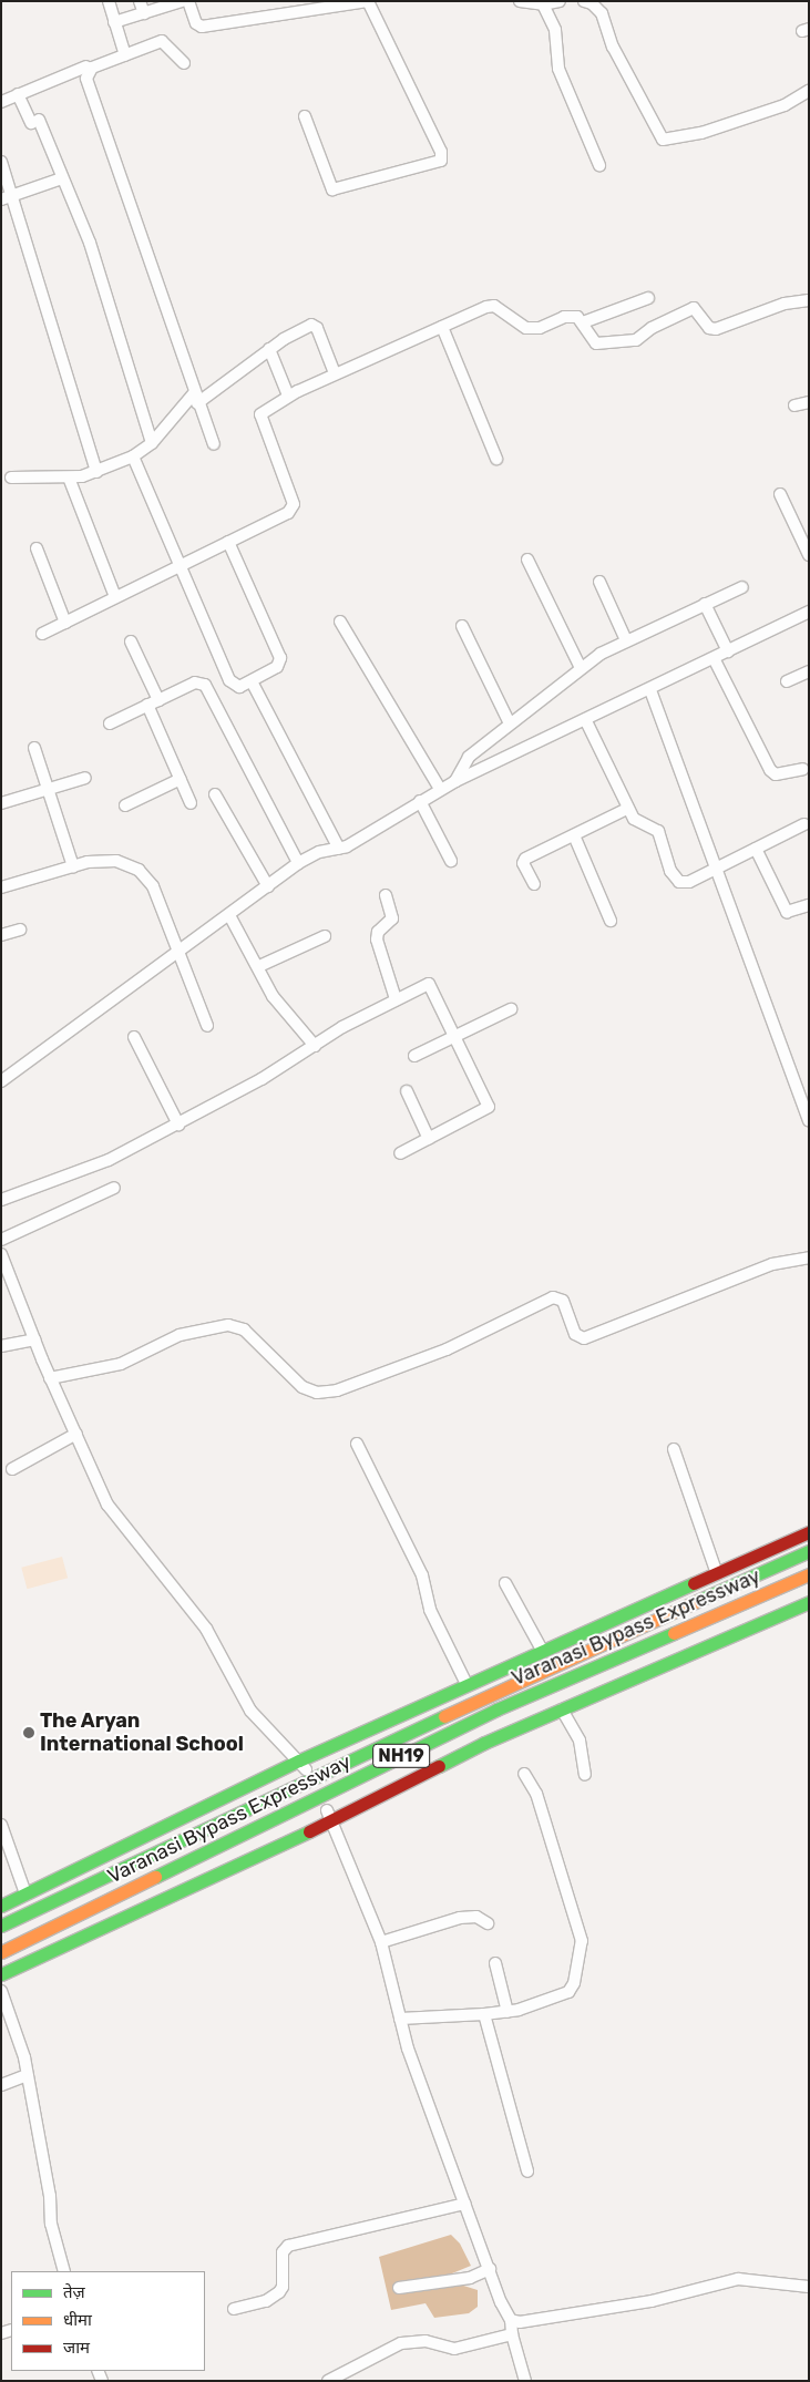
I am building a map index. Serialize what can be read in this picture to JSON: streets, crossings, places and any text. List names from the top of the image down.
{
  "streets": {
    "main road": ["Varanasi Bypass Expressway", "NH19"]
  },
  "places": ["The Aryan International School"],
  "legend": ["तेज़", "धीमा", "जाम"]
}
